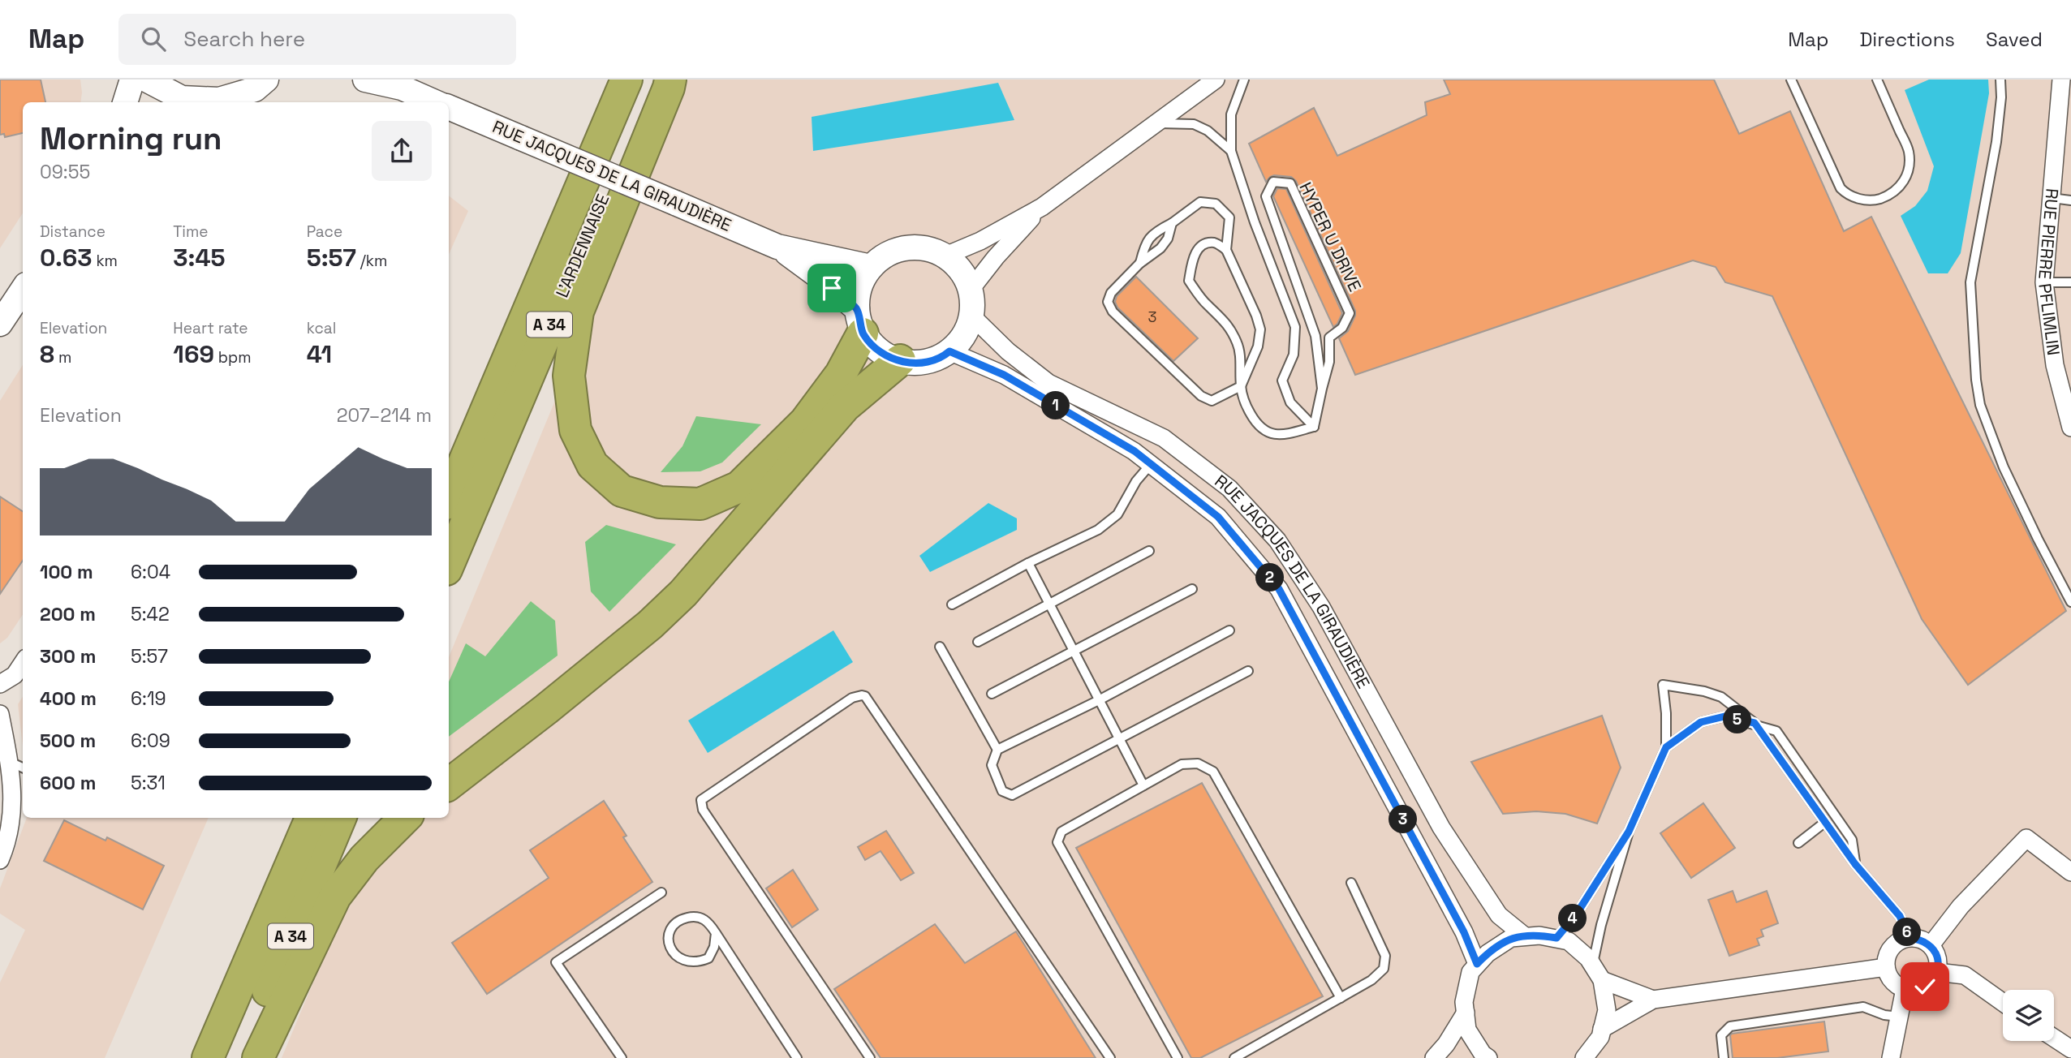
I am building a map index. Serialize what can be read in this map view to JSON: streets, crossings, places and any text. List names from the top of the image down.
{
  "streets": {
    "highway": ["L'ARDENNAISE", "A 34"],
    "street": ["RUE JACQUES DE LA GIRAUDIÈRE", "RUE PIERRE PFLIMLIN"],
    "lane": ["HYPER U DRIVE"]
  },
  "house_numbers": ["3"],
  "page": {
    "header": "Map",
    "search": "Search here",
    "nav": ["Map", "Directions", "Saved"],
    "heading": ["Morning run", "09:55"],
    "stats": [
      ["Distance", "0.63 km"],
      ["Time", "3:45"],
      ["Pace", "5:57 /km"],
      ["Elevation", "8 m"],
      ["Heart rate", "169 bpm"],
      ["kcal", "41"]
    ],
    "pins": [
      "1",
      "2",
      "5",
      "3",
      "4",
      "6"
    ],
    "chart": ["Elevation", "207–214 m"],
    "list": [
      {
        "name": "100 m",
        "note": "6:04"
      },
      {
        "name": "200 m",
        "note": "5:42"
      },
      {
        "name": "300 m",
        "note": "5:57"
      },
      {
        "name": "400 m",
        "note": "6:19"
      },
      {
        "name": "500 m",
        "note": "6:09"
      },
      {
        "name": "600 m",
        "note": "5:31"
      }
    ]
  }
}
